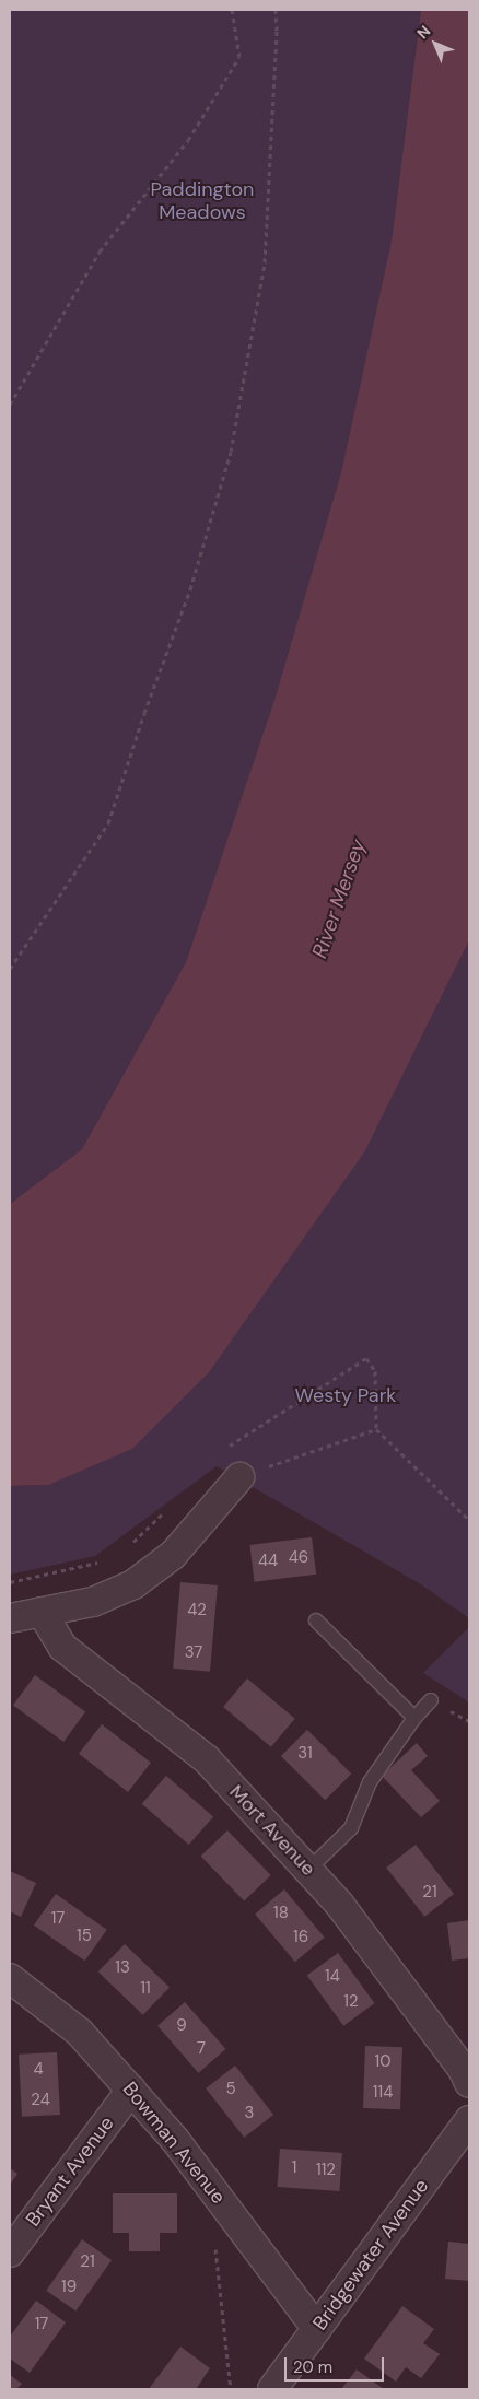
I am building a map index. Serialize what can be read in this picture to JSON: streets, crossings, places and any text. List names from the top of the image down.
{
  "streets": {
    "street": [
      "Mort Avenue",
      "Bowman Avenue",
      "Bryant Avenue",
      "Bridgewater Avenue"
    ]
  },
  "crossings": [
    ["Bowman Avenue", "Bryant Avenue"],
    ["Bowman Avenue", "Bridgewater Avenue"]
  ],
  "water": ["River Mersey"],
  "parks": ["Paddington Meadows", "Westy Park"],
  "house_numbers": [
    "46",
    "44",
    "42",
    "37",
    "31",
    "21",
    "18",
    "17",
    "15",
    "16",
    "13",
    "14",
    "11",
    "12",
    "9",
    "7",
    "10",
    "4",
    "5",
    "114",
    "24",
    "3",
    "1",
    "112",
    "21",
    "19",
    "17"
  ],
  "scale_bar": "20 m",
  "north": "top left"
}
